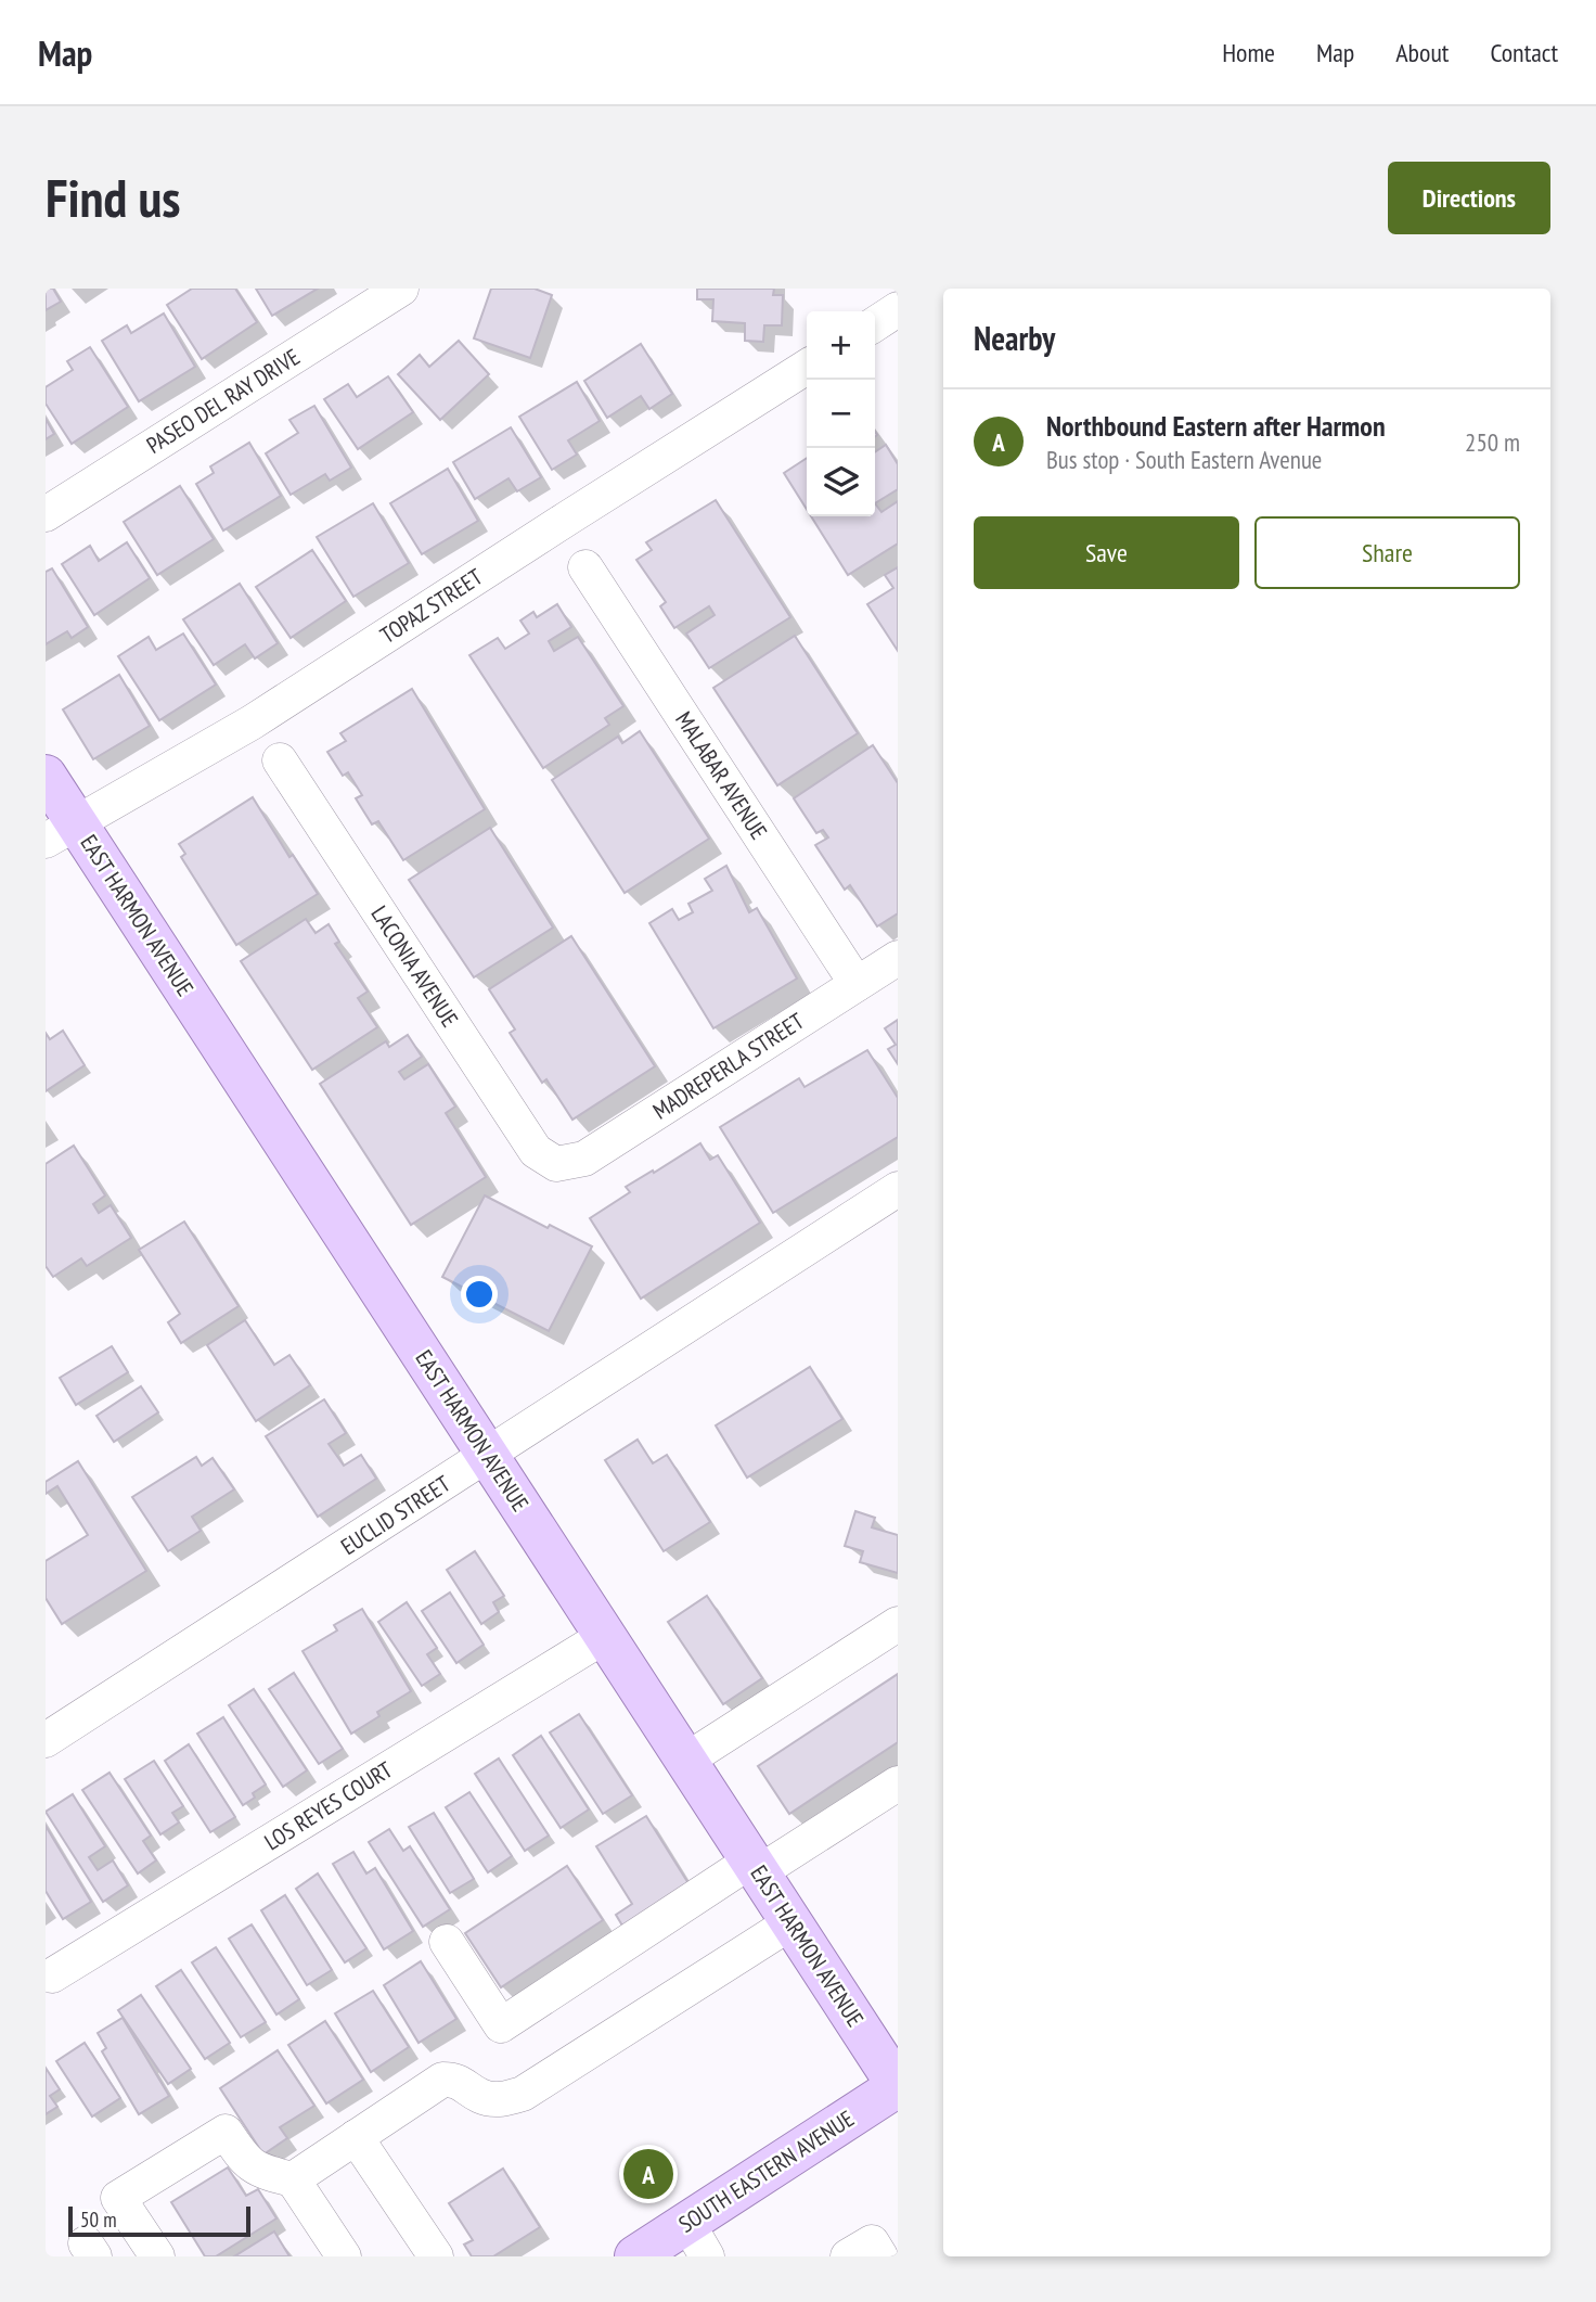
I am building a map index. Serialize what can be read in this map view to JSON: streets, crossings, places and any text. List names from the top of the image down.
{
  "streets": {
    "main road": ["EAST HARMON AVENUE", "SOUTH EASTERN AVENUE"],
    "street": [
      "PASEO DEL RAY DRIVE",
      "TOPAZ STREET",
      "MALABAR AVENUE",
      "LACONIA AVENUE",
      "MADREPERLA STREET",
      "EUCLID STREET",
      "LOS REYES COURT"
    ]
  },
  "crossings": [
    ["TOPAZ STREET", "EAST HARMON AVENUE"],
    ["MALABAR AVENUE", "MADREPERLA STREET"],
    ["EAST HARMON AVENUE", "EUCLID STREET"],
    ["EAST HARMON AVENUE", "LOS REYES COURT"],
    ["EAST HARMON AVENUE", "SOUTH EASTERN AVENUE"],
    ["LACONIA AVENUE", "MADREPERLA STREET"]
  ],
  "scale_bar": "50 m",
  "page": {
    "header": "Map",
    "nav": [
      "Home",
      "Map",
      "About",
      "Contact"
    ],
    "buttons": [
      "Directions",
      ["Save", "Share"]
    ],
    "title": "Find us",
    "heading": "Nearby",
    "map_buttons": ["+", "−"],
    "list": [
      {
        "mark": "A",
        "name": "Northbound Eastern after Harmon",
        "note": "Bus stop · South Eastern Avenue",
        "value": "250 m"
      }
    ],
    "pins": "A",
    "scale": "50 m"
  }
}
